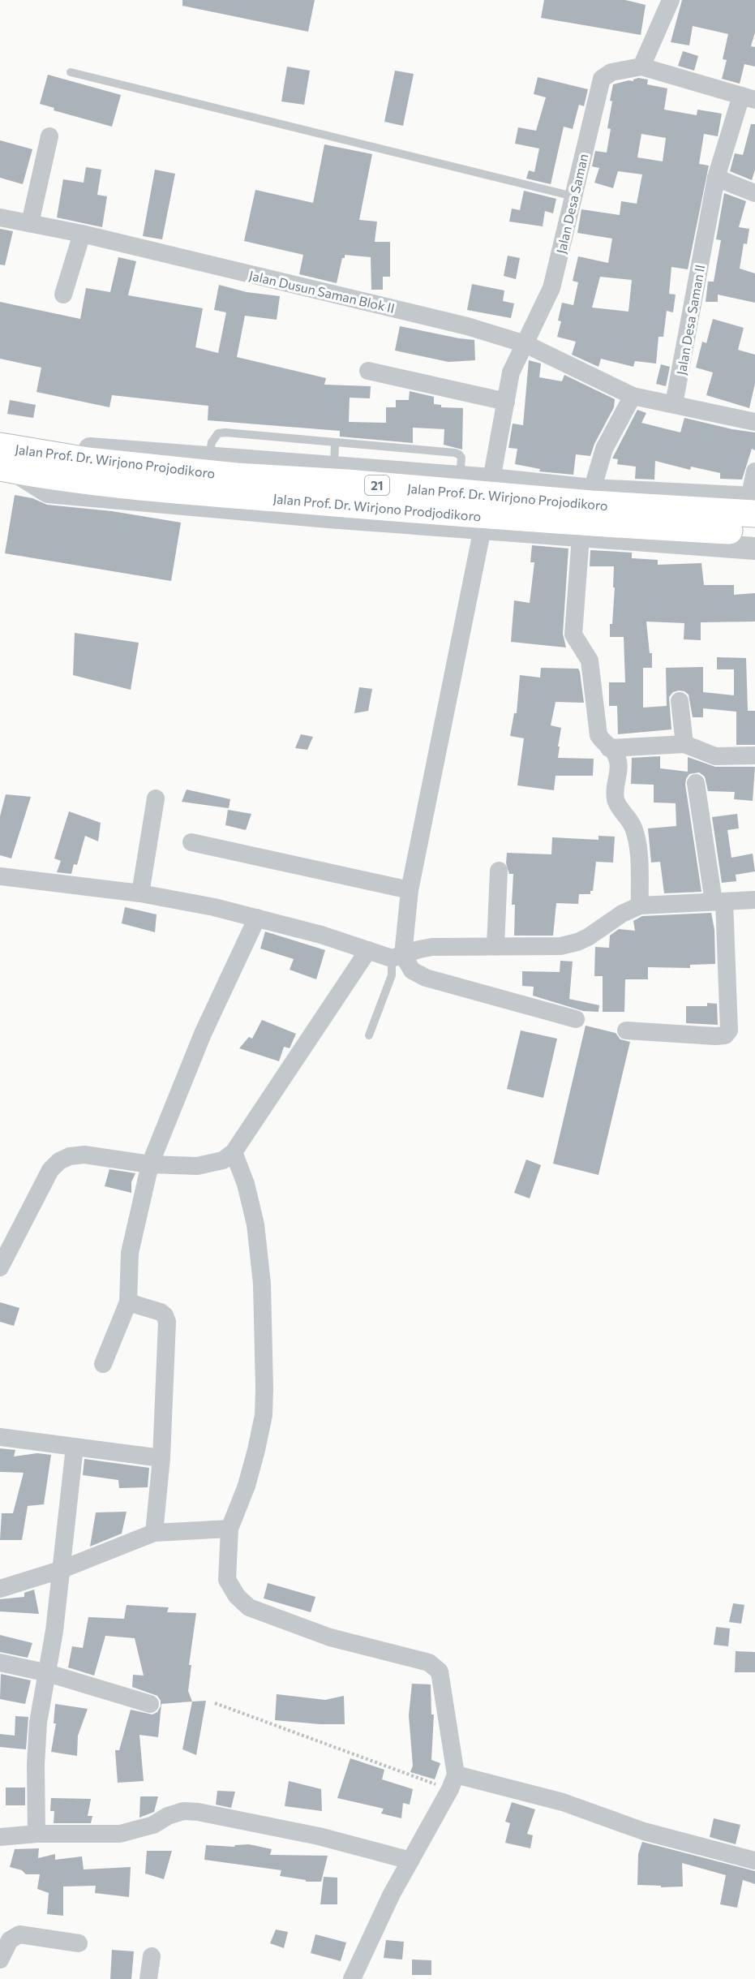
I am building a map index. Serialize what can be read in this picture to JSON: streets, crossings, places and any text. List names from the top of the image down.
{
  "streets": {
    "highway": ["Jalan Prof. Dr. Wirjono Projodikoro", "21", "Jalan Prof. Dr. Wirjono Prodjodikoro"],
    "street": ["Jalan Desa Saman", "Jalan Dusun Saman Blok II", "Jalan Desa Saman II"]
  },
  "crossings": [
    ["Jalan Desa Saman", "Jalan Dusun Saman Blok II"],
    ["Jalan Desa Saman", "Jalan Desa Saman II"],
    ["Jalan Prof. Dr. Wirjono Projodikoro", "Jalan Prof. Dr. Wirjono Prodjodikoro"]
  ]
}
